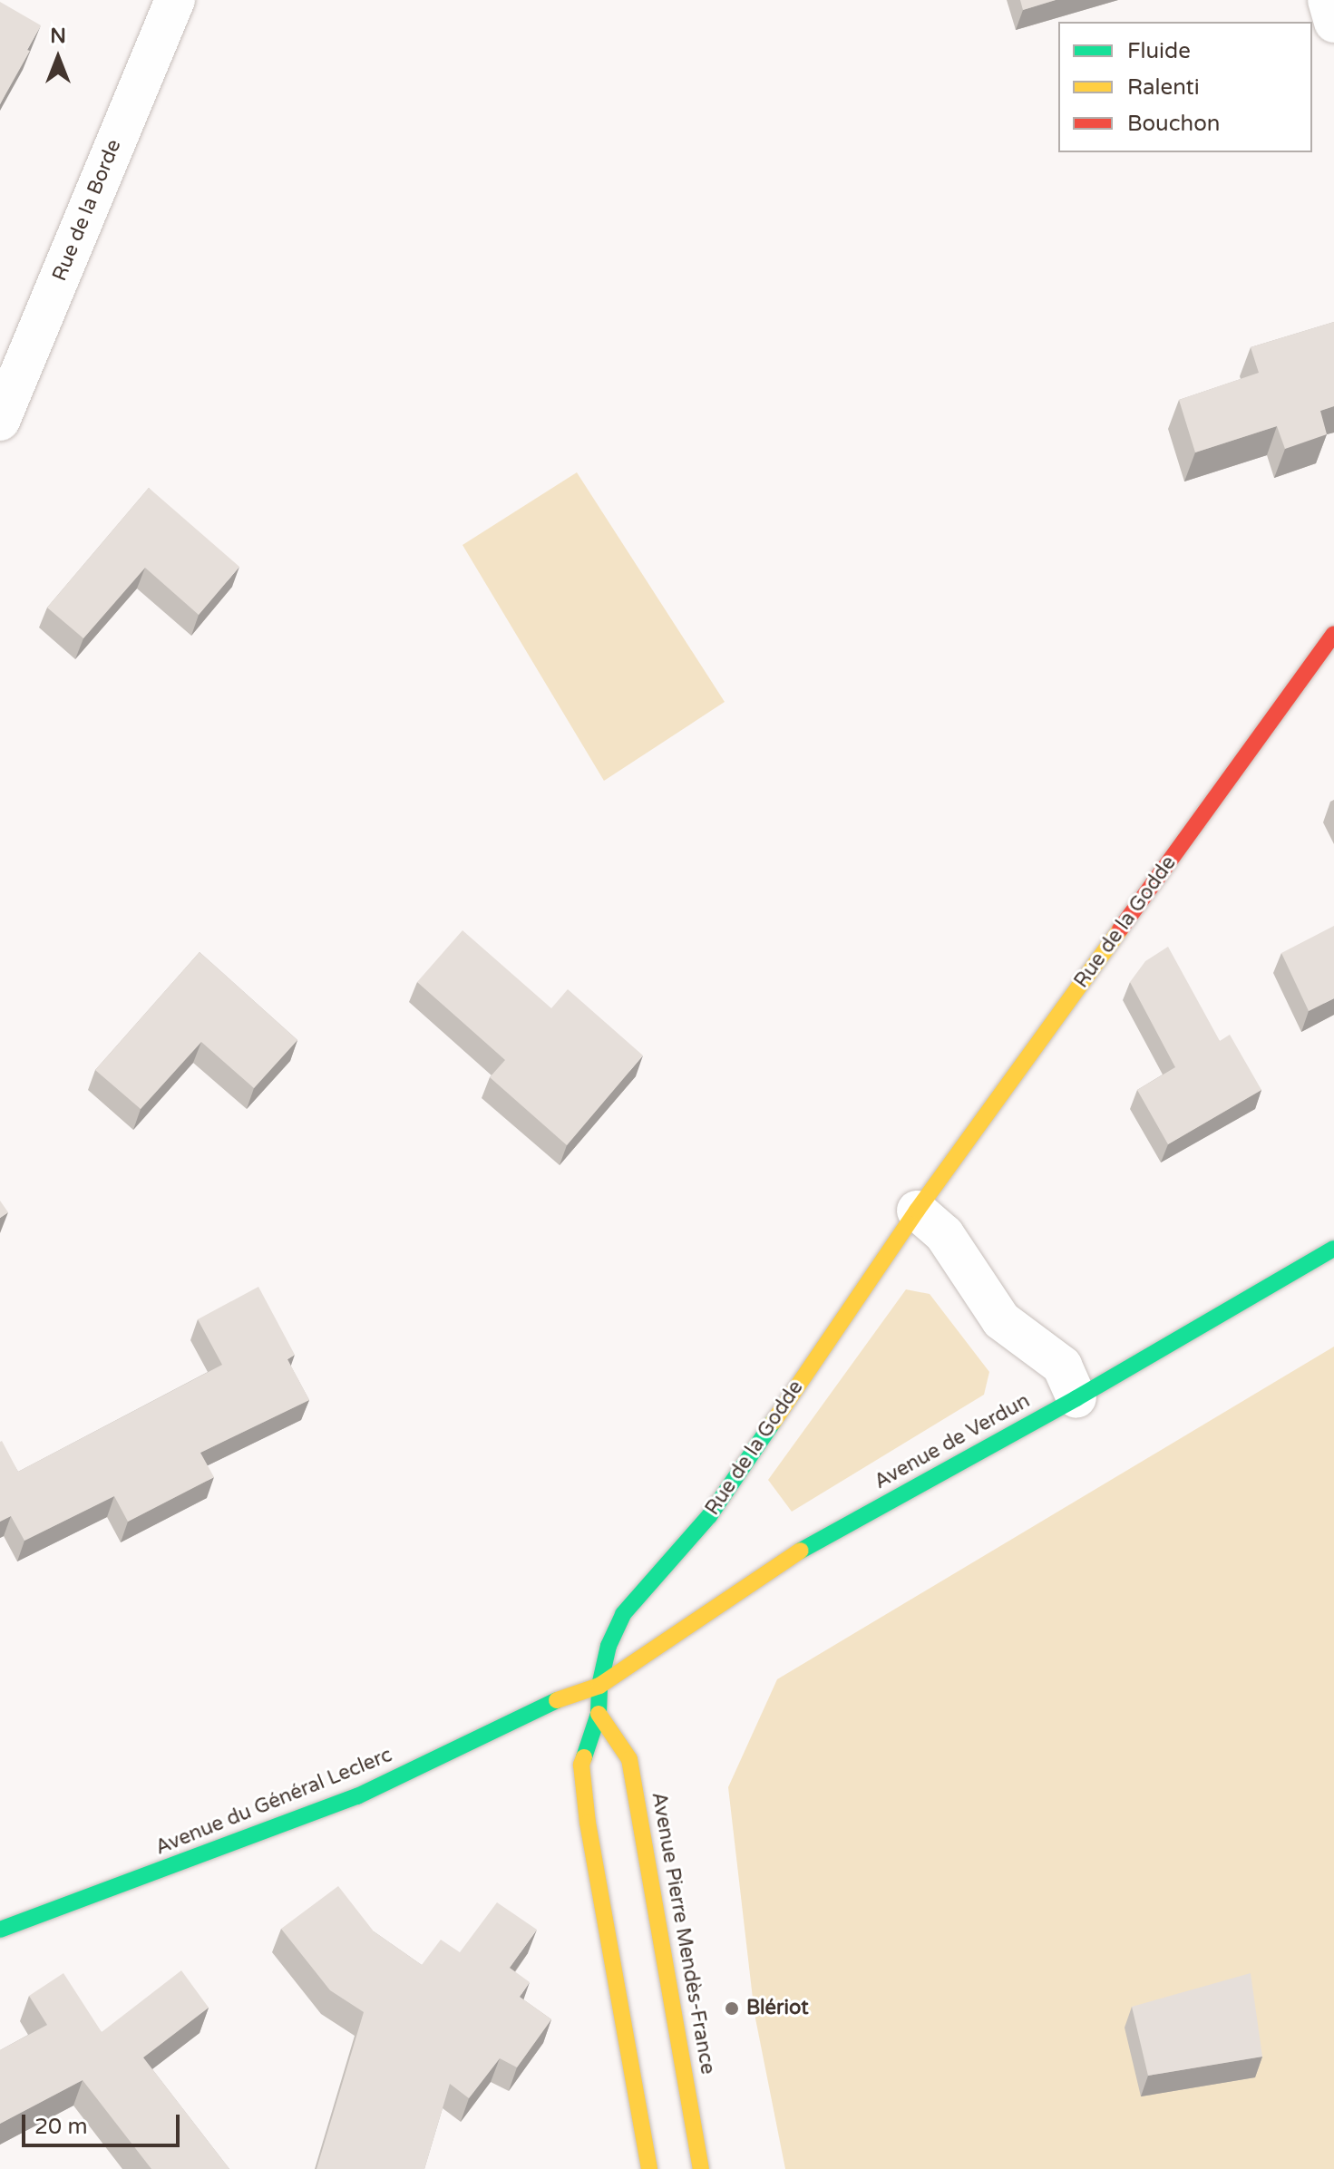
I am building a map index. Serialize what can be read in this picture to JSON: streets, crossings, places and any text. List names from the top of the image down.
{
  "streets": {
    "street": [
      "Rue de la Borde",
      "Rue de la Godde",
      "Avenue de Verdun",
      "Avenue du Général Leclerc",
      "Avenue Pierre Mendès-France"
    ]
  },
  "crossings": [
    ["Rue de la Godde", "Avenue de Verdun"],
    ["Rue de la Godde", "Avenue du Général Leclerc"],
    ["Avenue de Verdun", "Avenue du Général Leclerc"]
  ],
  "places": ["Blériot"],
  "legend": ["Fluide", "Ralenti", "Bouchon"],
  "scale_bar": "20 m",
  "north": "top"
}
